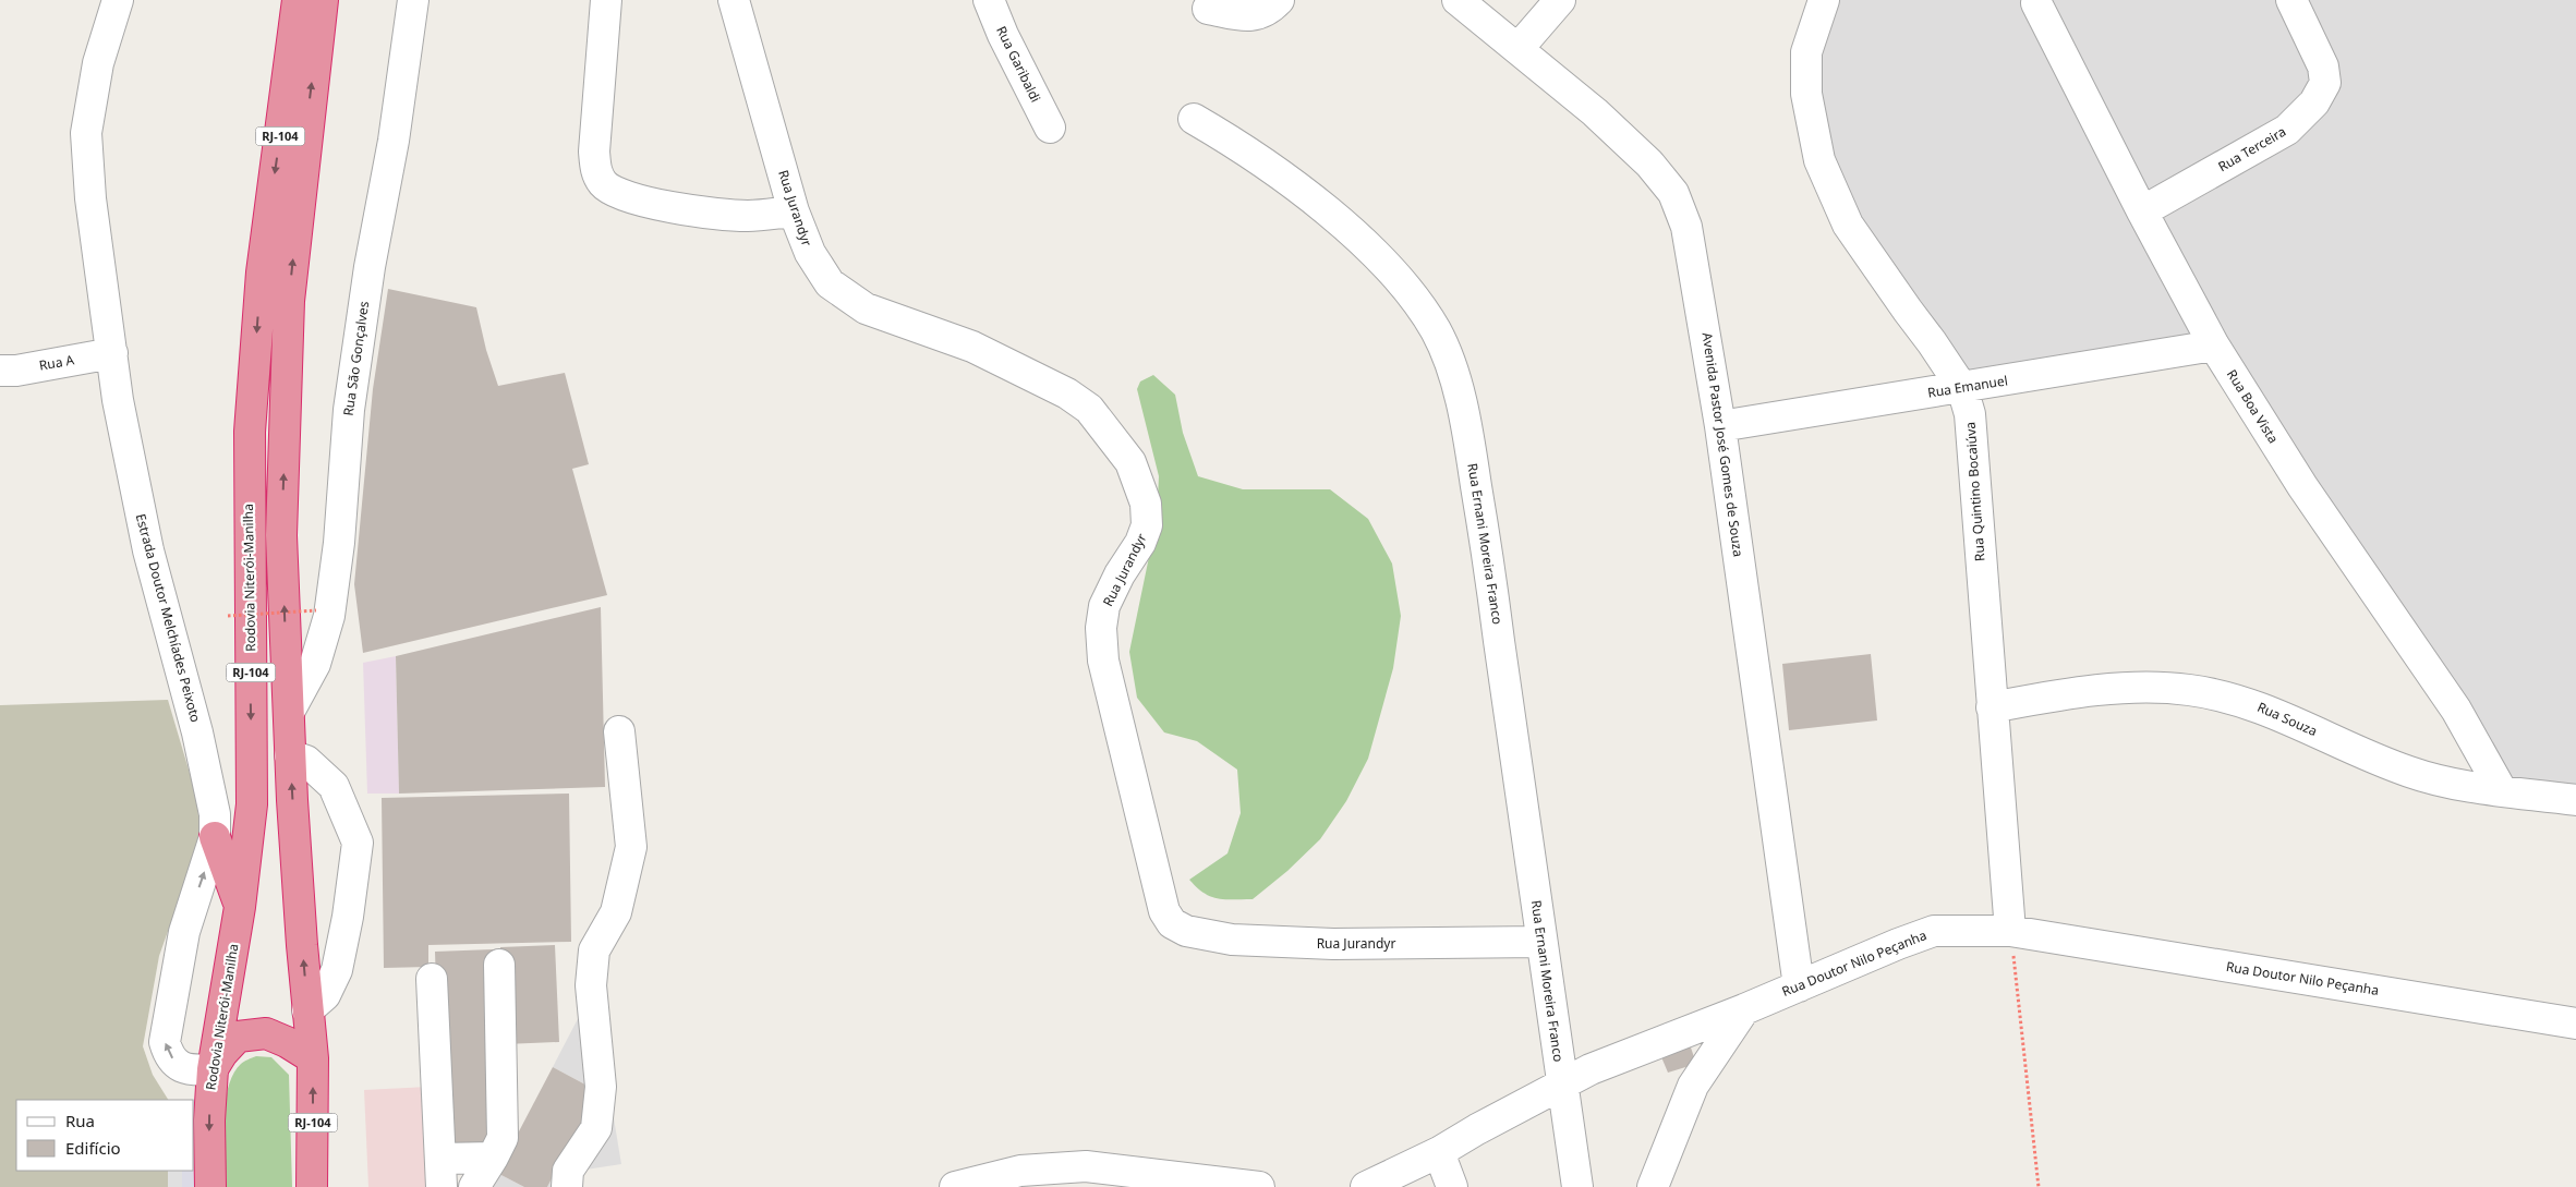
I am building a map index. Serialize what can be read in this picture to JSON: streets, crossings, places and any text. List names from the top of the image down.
{
  "streets": {
    "highway": ["RJ-104", "Rodovia Niterói-Manilha"],
    "street": [
      "Rua Garibaldi",
      "Rua Terceira",
      "Rua Jurandyr",
      "Rua São Gonçalves",
      "Rua A",
      "Rua Emanuel",
      "Rua Boa Vista",
      "Avenida Pastor José Gomes de Souza",
      "Rua Quintino Bocaiúva",
      "Rua Ernani Moreira Franco",
      "Estrada Doutor Melchíades Peixoto",
      "Rua Souza",
      "Rua Doutor Nilo Peçanha"
    ]
  },
  "crossings": [
    ["RJ-104", "Rua São Gonçalves"],
    ["Rua Terceira", "Rua Boa Vista"],
    ["Rua Jurandyr", "Rua Ernani Moreira Franco"],
    ["Rua A", "Estrada Doutor Melchíades Peixoto"],
    ["Rua Emanuel", "Rua Boa Vista"],
    ["Rua Emanuel", "Avenida Pastor José Gomes de Souza"],
    ["Rua Emanuel", "Rua Quintino Bocaiúva"],
    ["Rua Boa Vista", "Rua Souza"],
    ["Avenida Pastor José Gomes de Souza", "Rua Doutor Nilo Peçanha"],
    ["Rua Quintino Bocaiúva", "Rua Souza"],
    ["Rua Quintino Bocaiúva", "Rua Doutor Nilo Peçanha"],
    ["Rua Ernani Moreira Franco", "Rua Doutor Nilo Peçanha"],
    ["Rodovia Niterói-Manilha", "Estrada Doutor Melchíades Peixoto"]
  ],
  "legend": ["Rua", "Edifício"]
}
